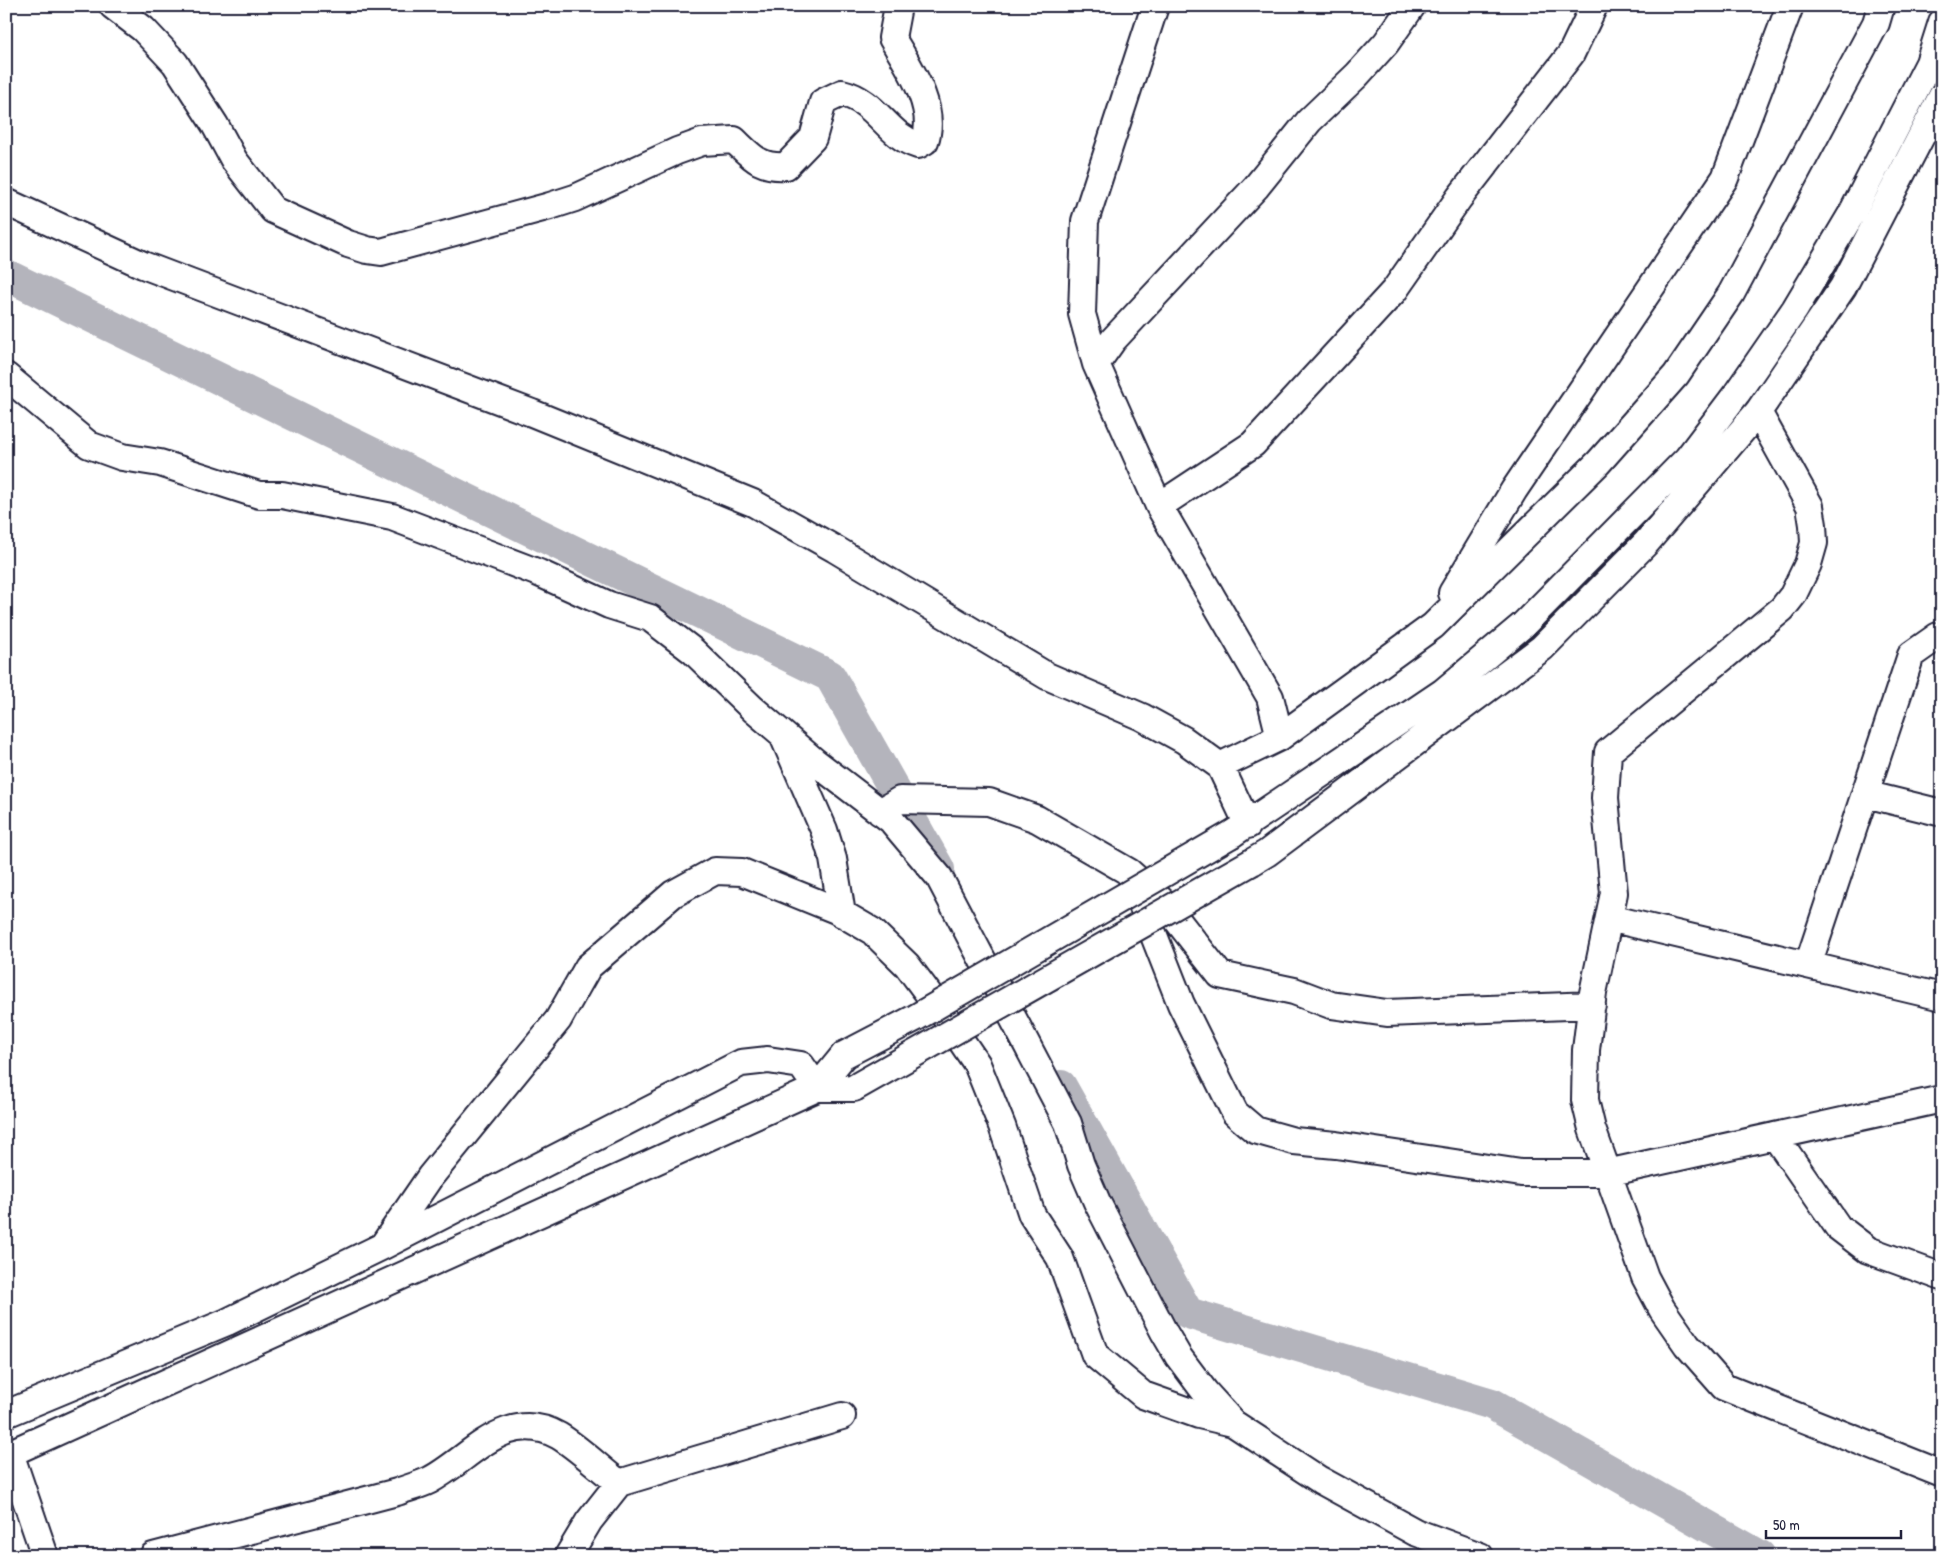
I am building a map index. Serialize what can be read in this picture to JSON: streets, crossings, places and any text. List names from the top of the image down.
{
  "scale_bar": "50 m"
}
